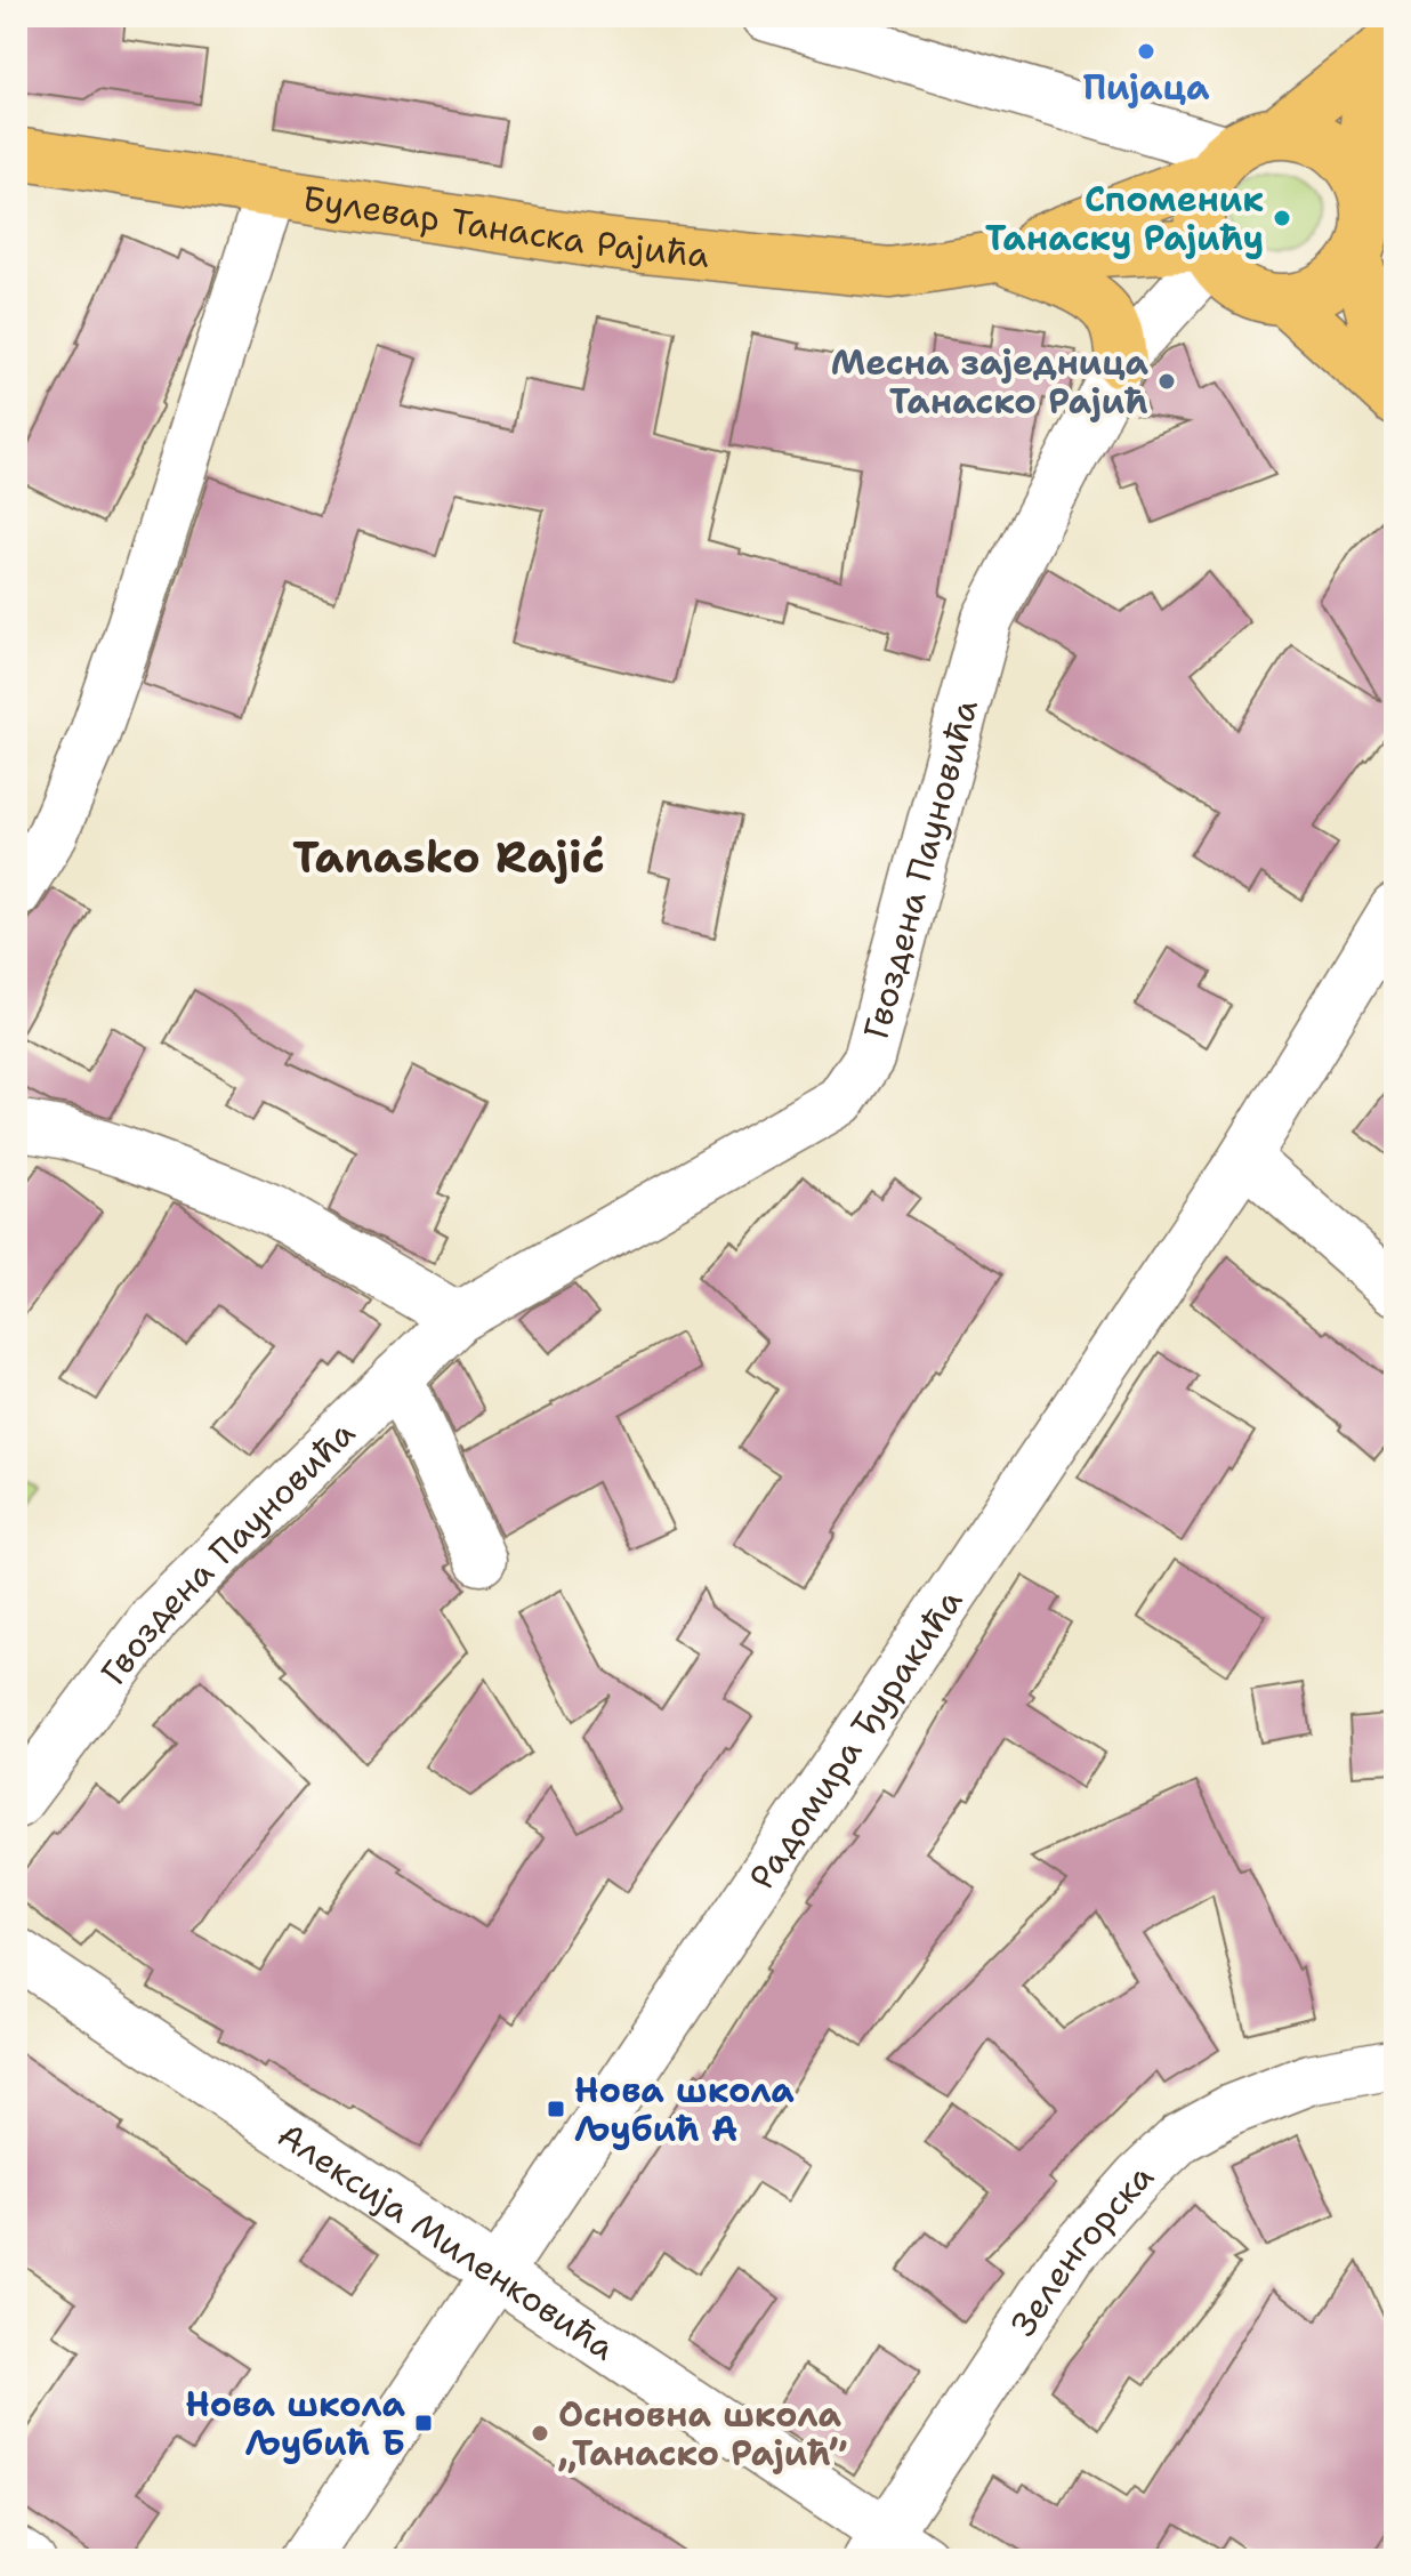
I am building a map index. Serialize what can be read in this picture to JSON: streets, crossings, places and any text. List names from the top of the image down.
{
  "streets": {
    "main road": ["Булевар Танаска Рајића"],
    "street": [
      "Гвоздена Пауновића",
      "Радомира Ђуракића",
      "Алексија Миленковића",
      "Зеленгорска"
    ]
  },
  "crossings": [
    ["Радомира Ђуракића", "Алексија Миленковића"],
    ["Алексија Миленковића", "Зеленгорска"]
  ],
  "districts": ["Tanasko Rajić"],
  "places": {
    "other": [
      "Пијаца",
      "Споменик Танаску Рајићу",
      "Месна заједница Танаско Рајић",
      "Основна школа „Танаско Рајић”"
    ],
    "transit": ["Нова школа Љубић А", "Нова школа Љубић Б"]
  }
}
